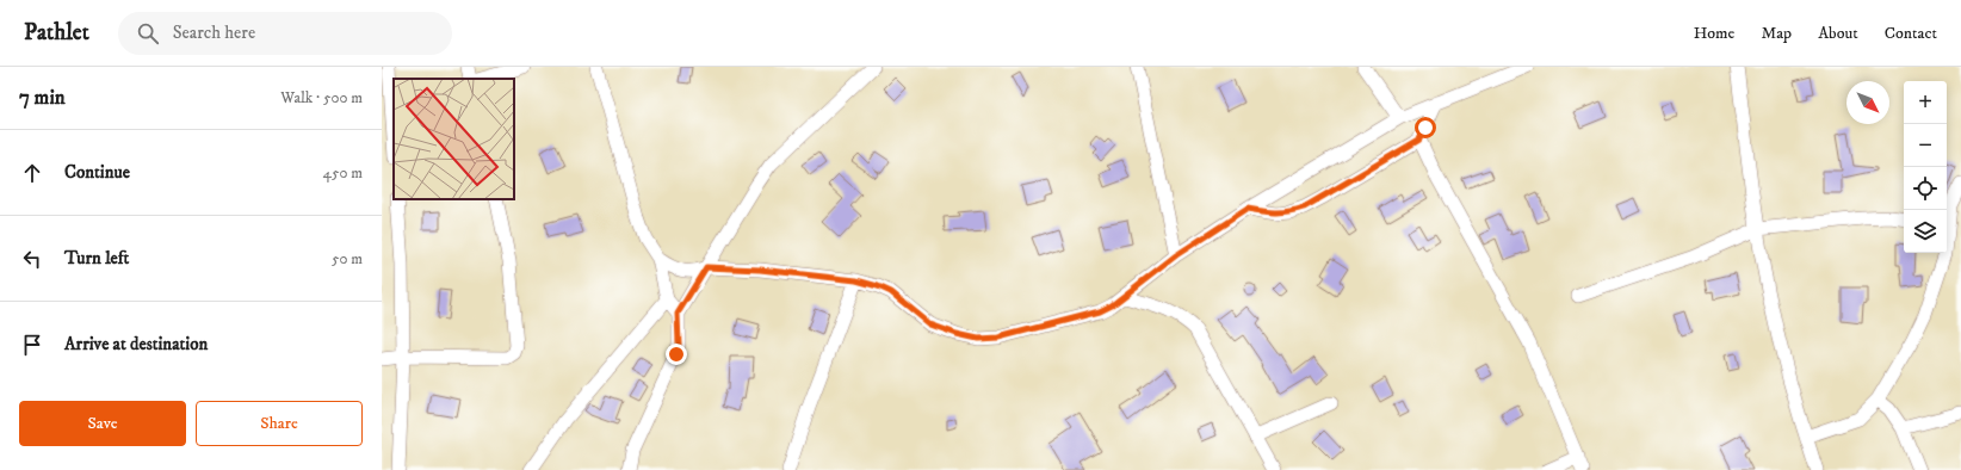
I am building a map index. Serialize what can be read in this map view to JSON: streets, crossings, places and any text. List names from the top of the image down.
{
  "north": "bottom right",
  "page": {
    "header": "Pathlet",
    "search": "Search here",
    "nav": [
      "Home",
      "Map",
      "About",
      "Contact"
    ],
    "heading": ["7 min", "Walk · 500 m"],
    "map_buttons": ["+", "−"],
    "list": [
      ["Continue", "450 m"],
      ["Turn left", "50 m"],
      "Arrive at destination"
    ],
    "buttons": ["Save", "Share"]
  }
}
